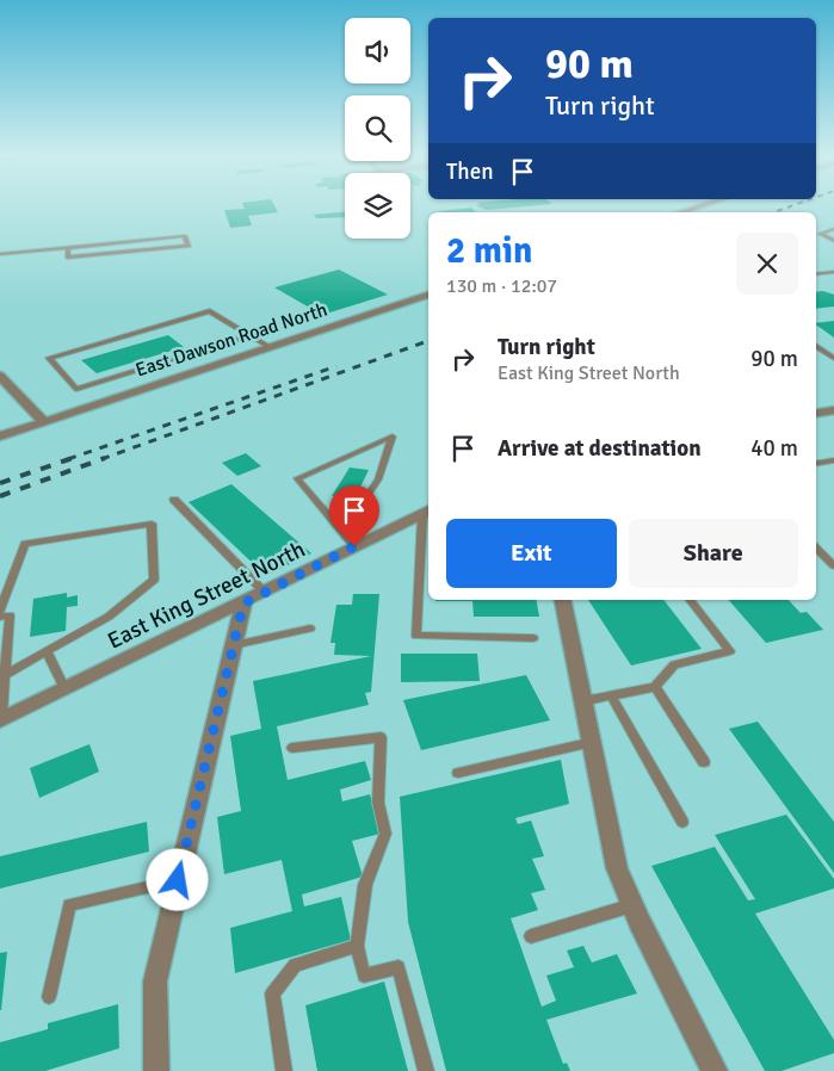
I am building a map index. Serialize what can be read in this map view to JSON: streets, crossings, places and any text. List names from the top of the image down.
{
  "streets": {
    "street": ["East Dawson Road North", "East King Street North"]
  },
  "page": {
    "turn": ["90 m", "Turn right"],
    "then": "Then",
    "heading": ["2 min", "130 m · 12:07"],
    "list": [
      {
        "name": "Turn right",
        "note": "East King Street North",
        "value": "90 m"
      },
      {
        "name": "Arrive at destination",
        "value": "40 m"
      }
    ],
    "buttons": ["Exit", "Share"]
  }
}
